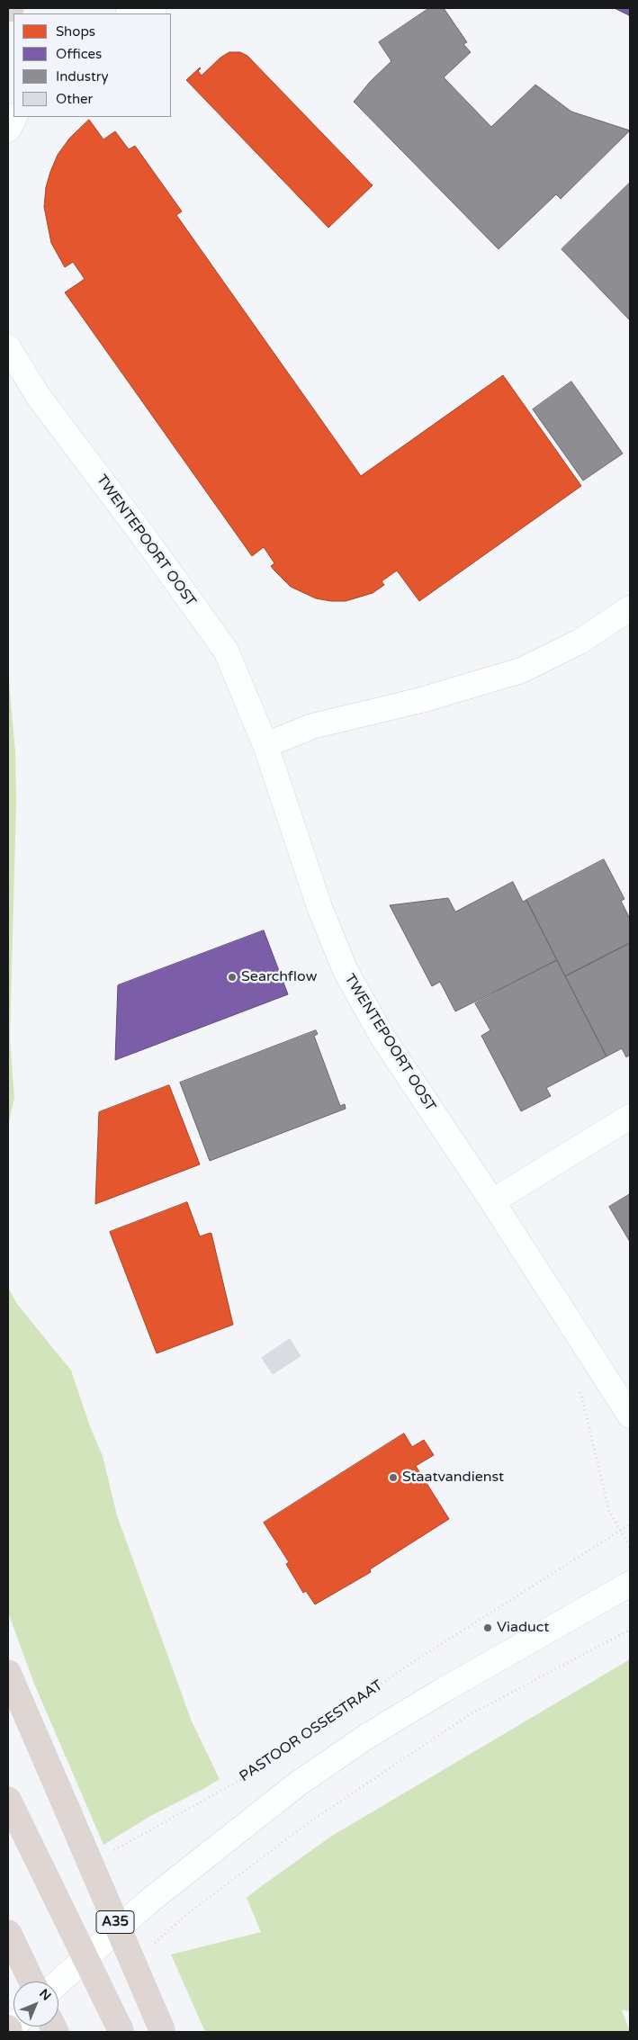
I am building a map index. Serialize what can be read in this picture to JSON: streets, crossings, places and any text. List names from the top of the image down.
{
  "streets": {
    "highway": ["A35"],
    "street": ["TWENTEPOORT OOST"],
    "path": ["PASTOOR OSSESTRAAT"]
  },
  "places": ["Searchflow", "Staatvandienst", "Viaduct"],
  "legend": [
    "Shops",
    "Offices",
    "Industry",
    "Other"
  ],
  "north": "top right"
}
